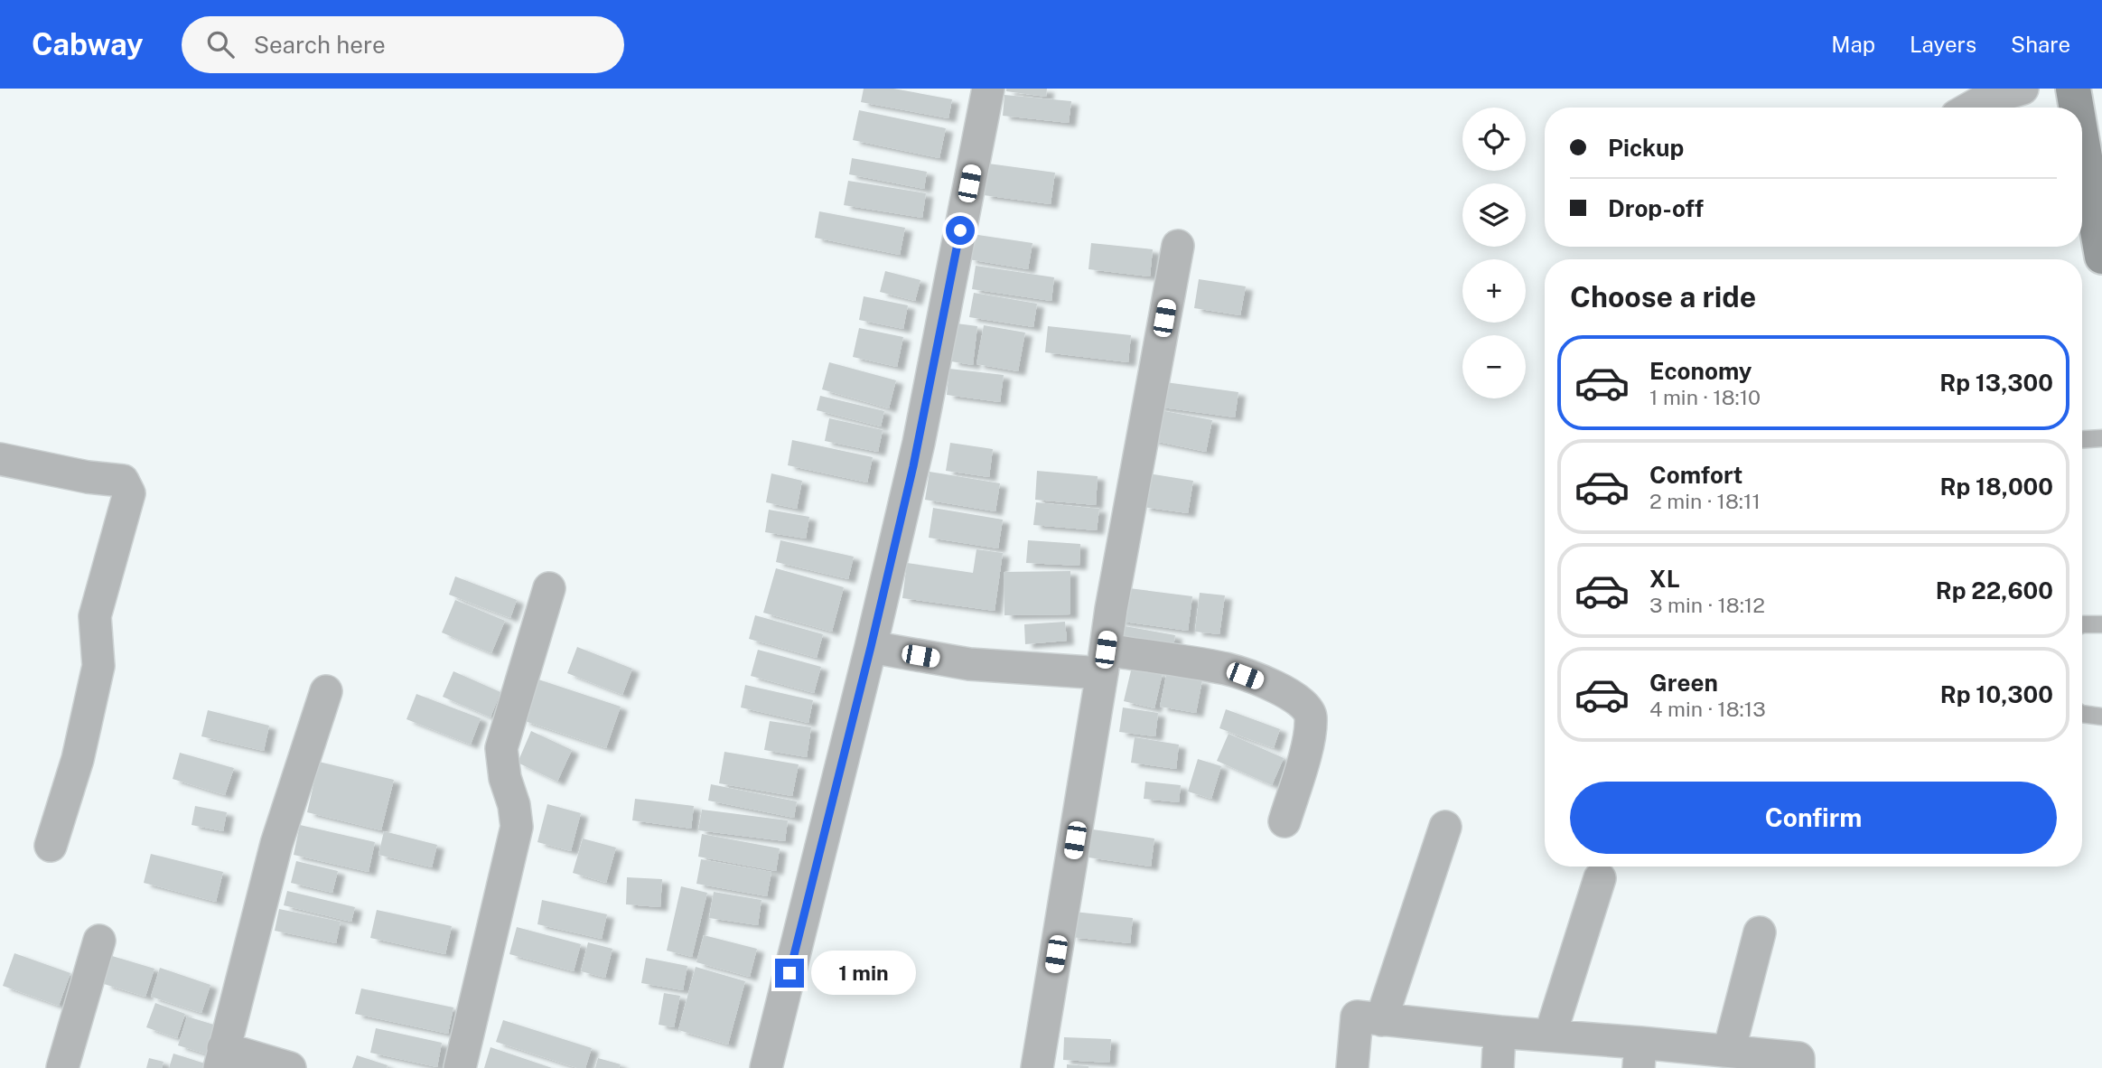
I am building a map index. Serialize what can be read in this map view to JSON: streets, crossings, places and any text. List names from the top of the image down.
{
  "page": {
    "header": "Cabway",
    "search": "Search here",
    "nav": ["Map", "Layers", "Share"],
    "map_buttons": ["+", "−"],
    "banner": ["Pickup", "Drop-off"],
    "heading": "Choose a ride",
    "list": [
      {
        "name": "Economy",
        "note": "1 min · 18:10",
        "value": "Rp 13,300"
      },
      {
        "name": "Comfort",
        "note": "2 min · 18:11",
        "value": "Rp 18,000"
      },
      {
        "name": "XL",
        "note": "3 min · 18:12",
        "value": "Rp 22,600"
      },
      {
        "name": "Green",
        "note": "4 min · 18:13",
        "value": "Rp 10,300"
      }
    ],
    "buttons": "Confirm",
    "bubble": "1 min"
  }
}
